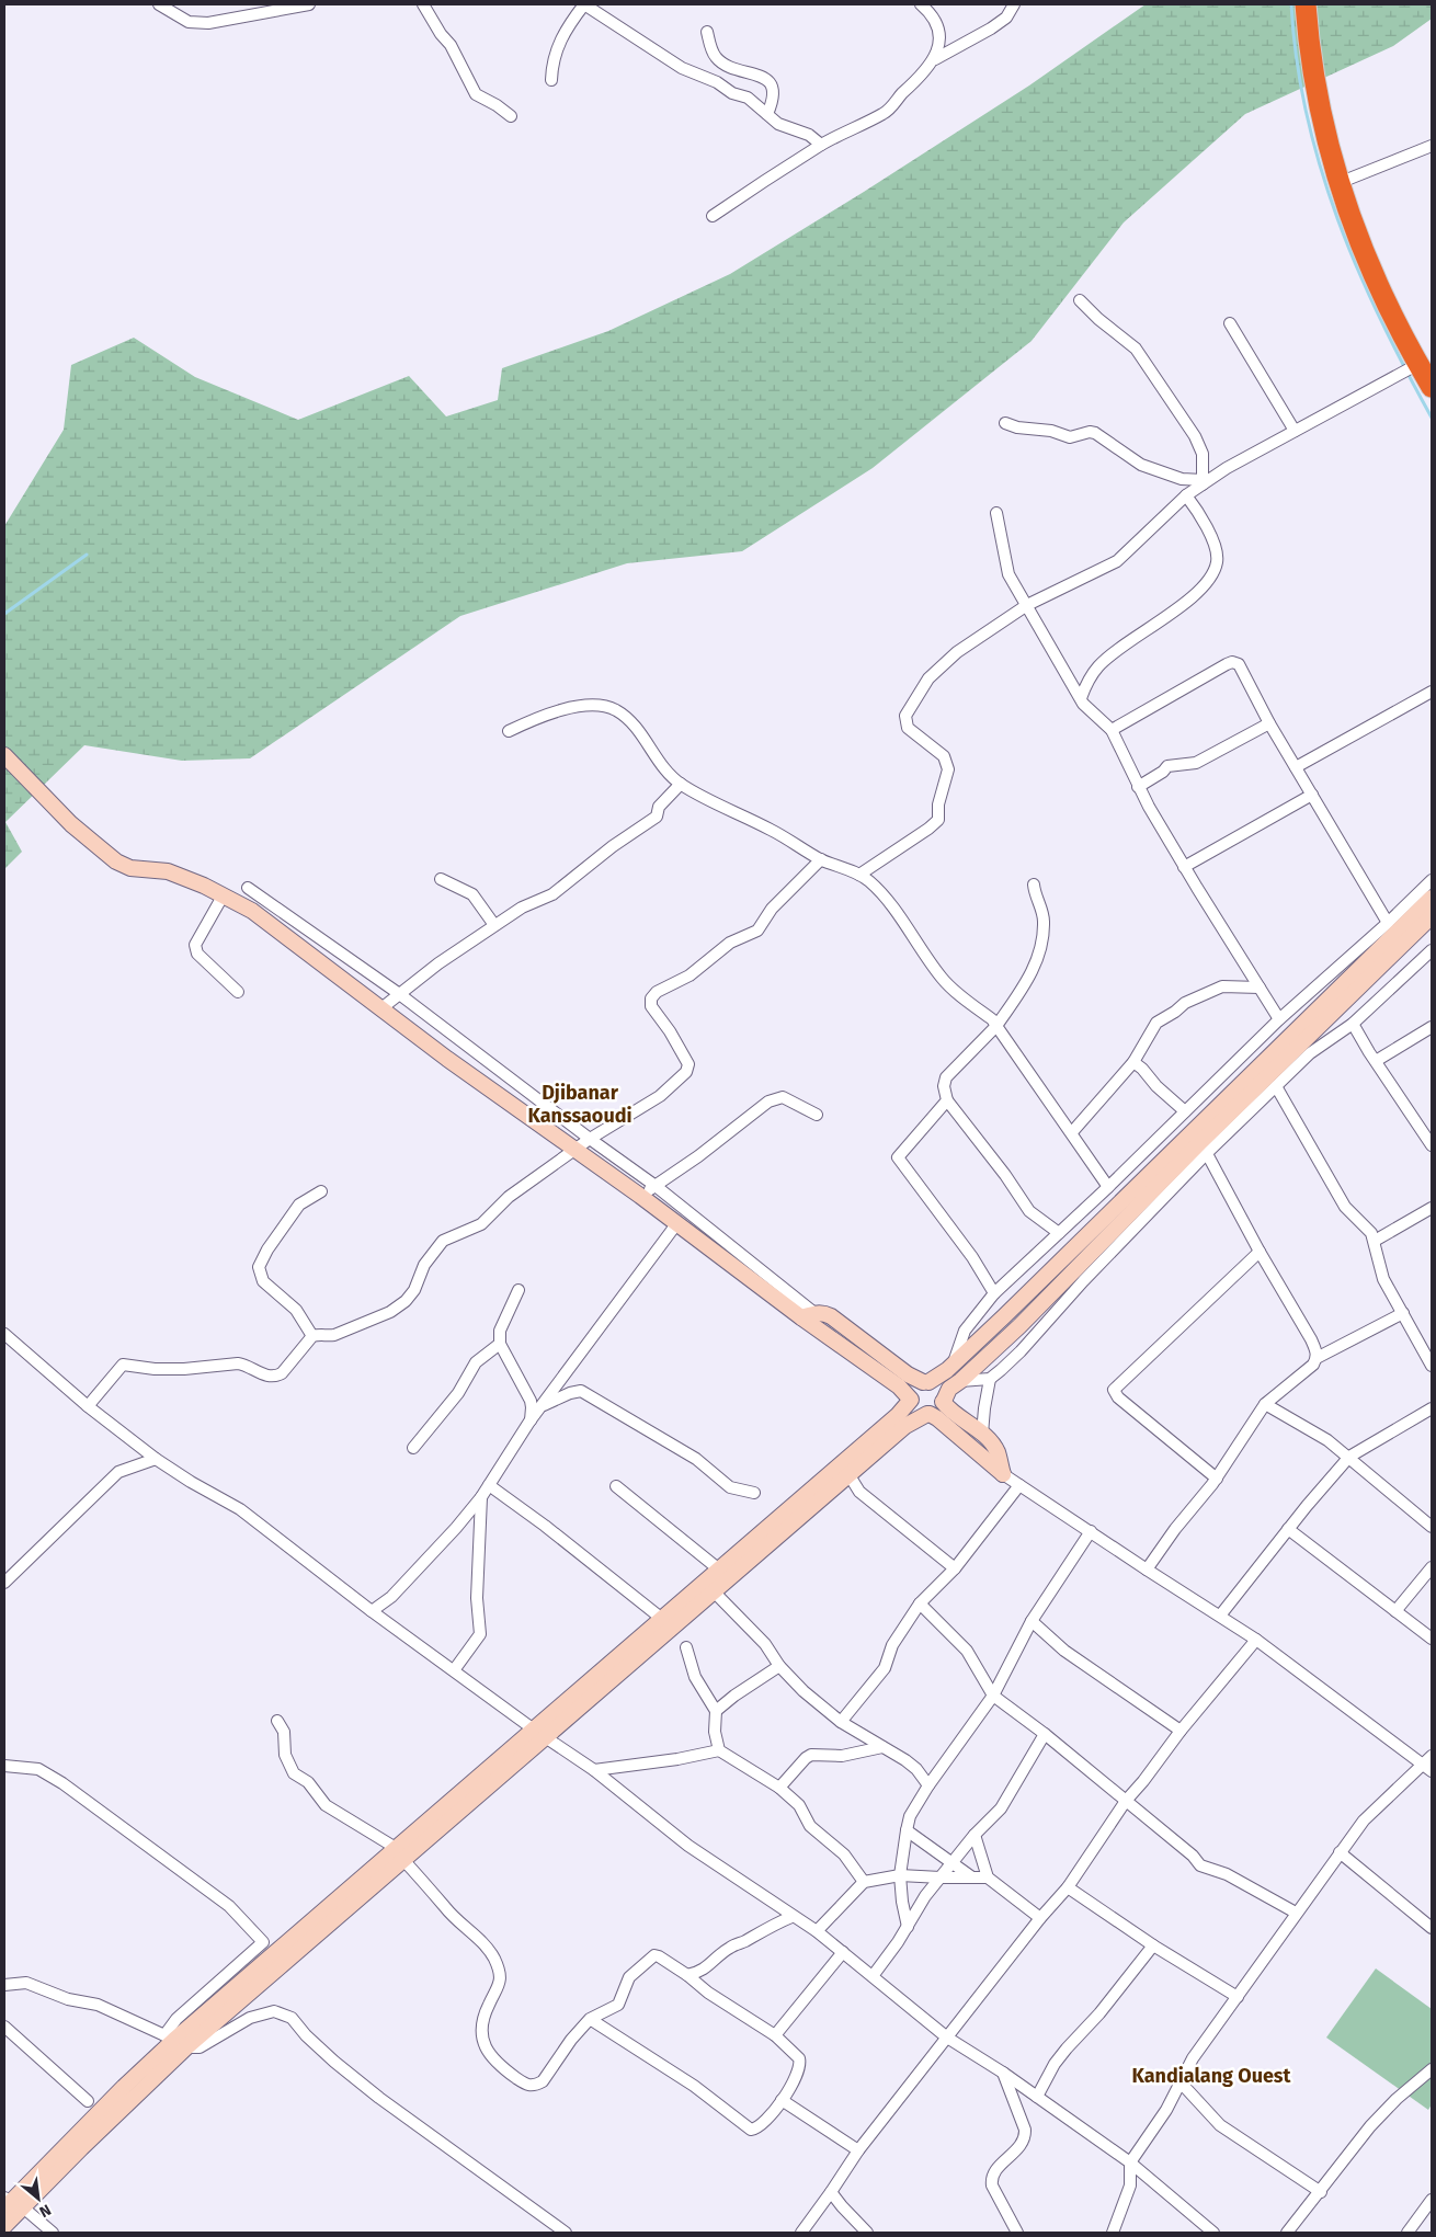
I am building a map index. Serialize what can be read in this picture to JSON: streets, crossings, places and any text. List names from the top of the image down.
{
  "districts": ["Djibanar Kanssaoudi", "Kandialang Ouest"],
  "north": "bottom right"
}
